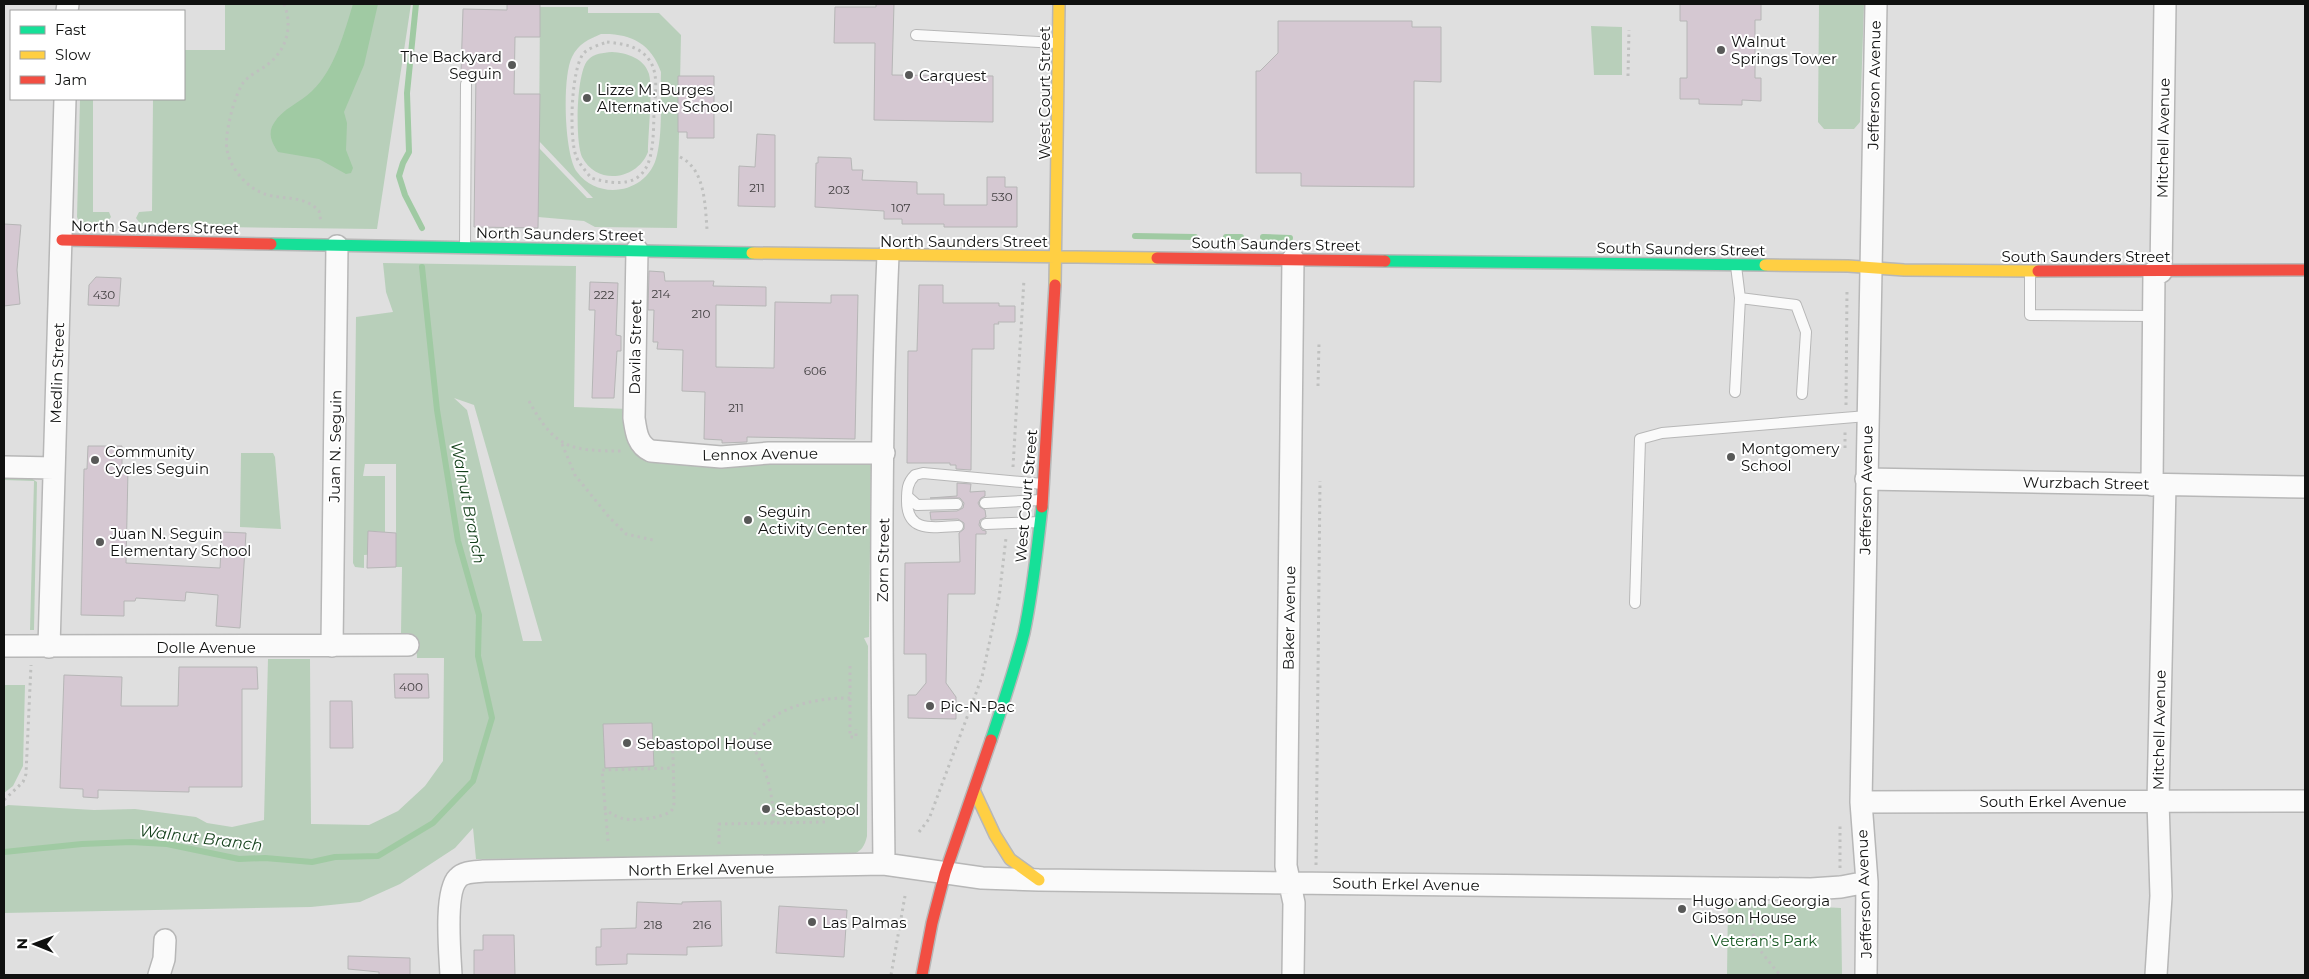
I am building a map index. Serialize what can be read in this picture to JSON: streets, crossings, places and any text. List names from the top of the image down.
{
  "streets": {
    "street": [
      "Jefferson Avenue",
      "West Court Street",
      "Mitchell Avenue",
      "North Saunders Street",
      "South Saunders Street",
      "Davila Street",
      "Medlin Street",
      "Juan N. Seguin",
      "Lennox Avenue",
      "Wurzbach Street",
      "Zorn Street",
      "Baker Avenue",
      "Dolle Avenue",
      "South Erkel Avenue",
      "North Erkel Avenue"
    ]
  },
  "crossings": [
    ["Jefferson Avenue", "South Saunders Street"],
    ["Jefferson Avenue", "Wurzbach Street"],
    ["Jefferson Avenue", "South Erkel Avenue"],
    ["West Court Street", "North Saunders Street"],
    ["West Court Street", "South Saunders Street"],
    ["West Court Street", "South Erkel Avenue"],
    ["West Court Street", "North Erkel Avenue"],
    ["Mitchell Avenue", "South Saunders Street"],
    ["Mitchell Avenue", "Wurzbach Street"],
    ["Mitchell Avenue", "South Erkel Avenue"],
    ["North Saunders Street", "South Saunders Street"],
    ["North Saunders Street", "Davila Street"],
    ["North Saunders Street", "Medlin Street"],
    ["North Saunders Street", "Juan N. Seguin"],
    ["North Saunders Street", "Zorn Street"],
    ["South Saunders Street", "Baker Avenue"],
    ["Davila Street", "Lennox Avenue"],
    ["Medlin Street", "Dolle Avenue"],
    ["Juan N. Seguin", "Dolle Avenue"],
    ["Lennox Avenue", "Zorn Street"],
    ["Zorn Street", "North Erkel Avenue"],
    ["Baker Avenue", "South Erkel Avenue"],
    ["South Erkel Avenue", "North Erkel Avenue"]
  ],
  "water": ["Walnut Branch"],
  "parks": ["Veteran’s Park"],
  "places": [
    "Walnut Springs Tower",
    "The Backyard Seguin",
    "Carquest",
    "Lizze M. Burges Alternative School",
    "Montgomery School",
    "Community Cycles Seguin",
    "Seguin Activity Center",
    "Juan N. Seguin Elementary School",
    "Pic-N-Pac",
    "Sebastopol House",
    "Sebastopol",
    "Hugo and Georgia Gibson House",
    "Las Palmas"
  ],
  "house_numbers": [
    "211",
    "203",
    "530",
    "107",
    "214",
    "430",
    "222",
    "210",
    "606",
    "211",
    "400",
    "218",
    "216"
  ],
  "legend": ["Fast", "Slow", "Jam"],
  "north": "left"
}
